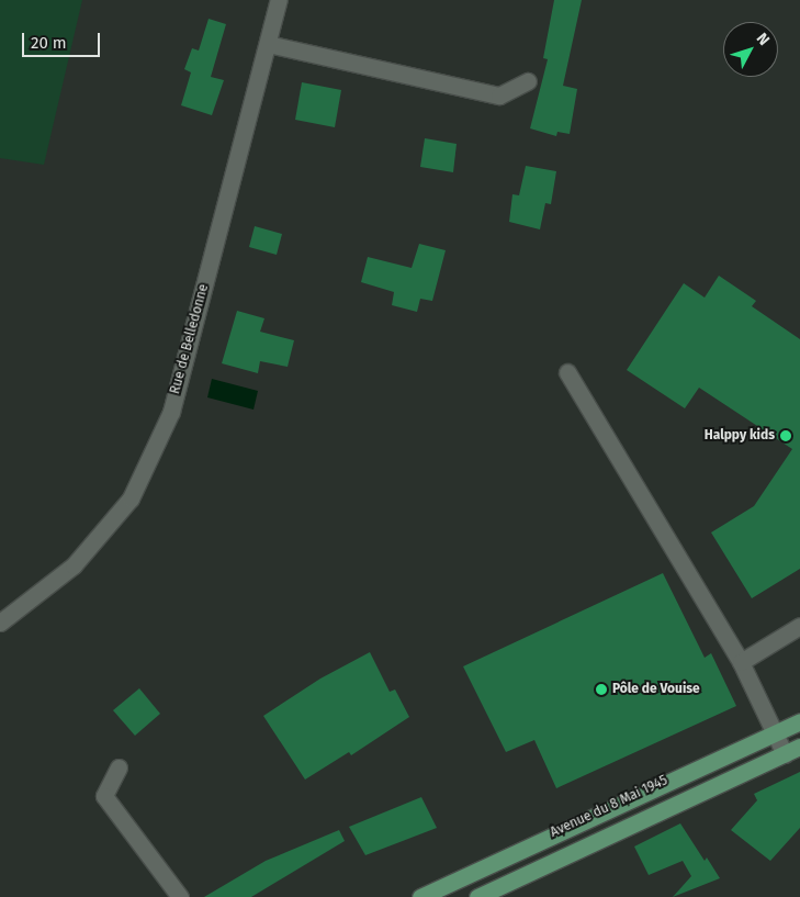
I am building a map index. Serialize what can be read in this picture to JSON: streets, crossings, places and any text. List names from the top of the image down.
{
  "streets": {
    "main road": ["Avenue du 8 Mai 1945"],
    "street": ["Rue de Belledonne"]
  },
  "places": ["Halppy kids", "Pôle de Vouise"],
  "scale_bar": "20 m",
  "north": "top right"
}
